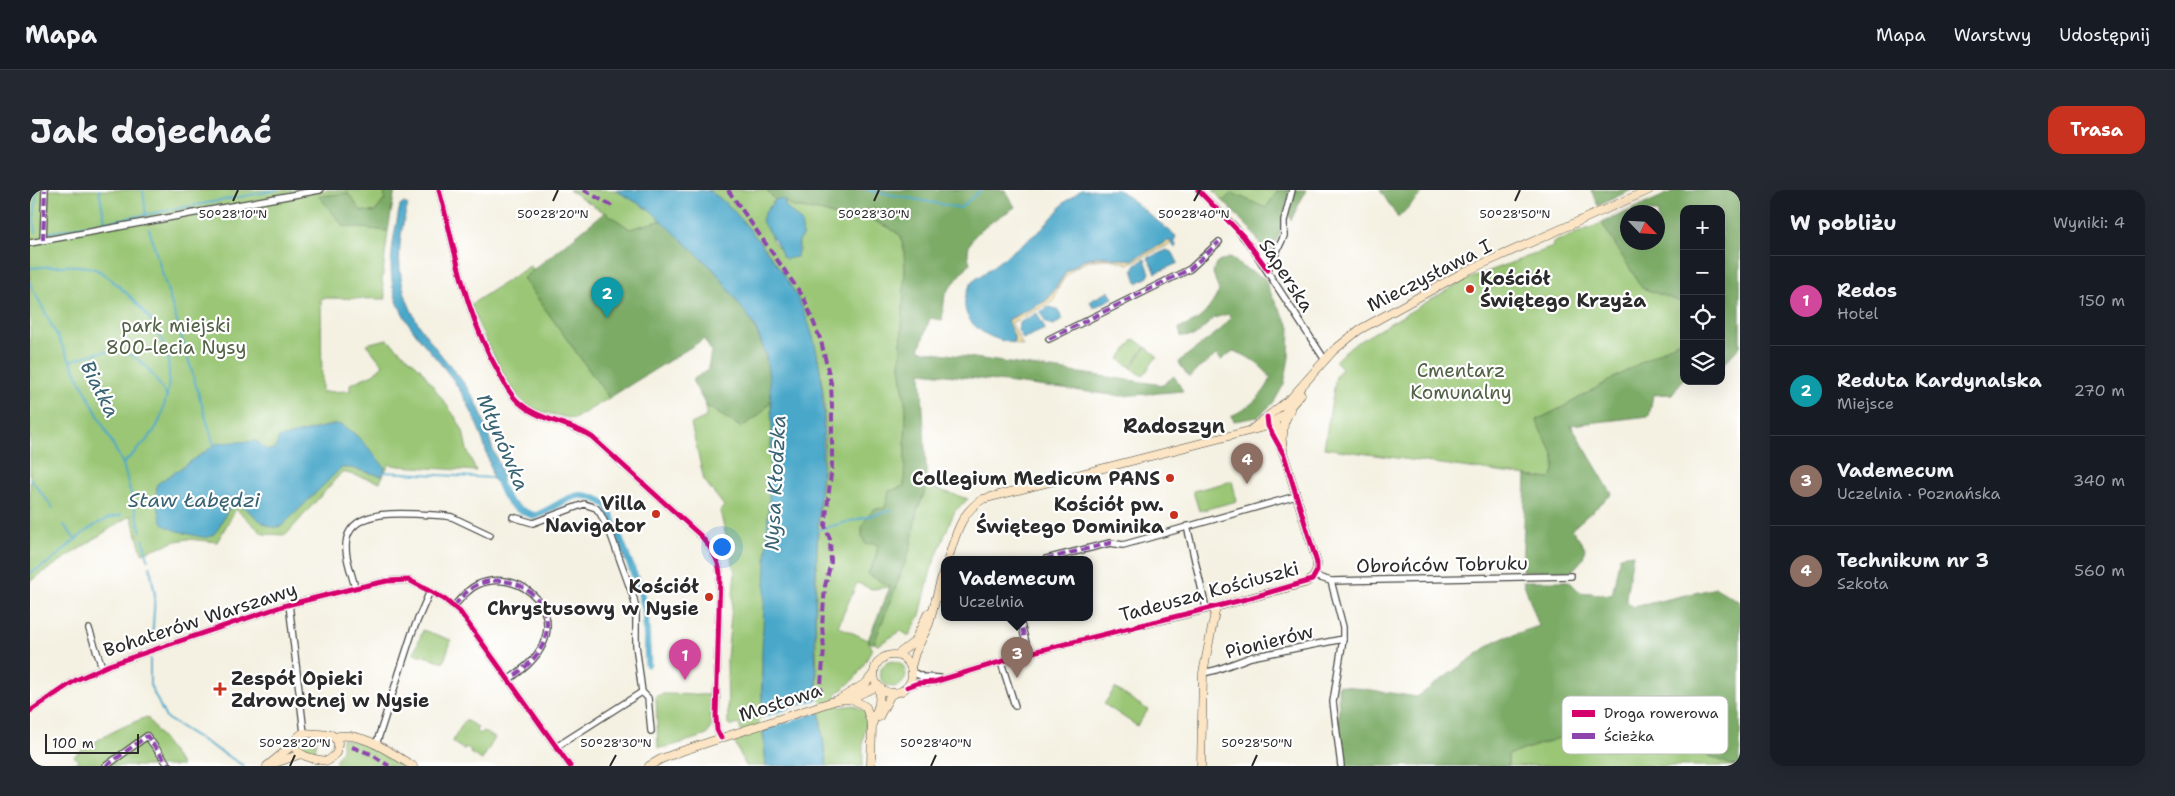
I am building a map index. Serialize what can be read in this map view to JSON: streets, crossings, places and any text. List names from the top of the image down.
{
  "streets": {
    "main road": ["Mieczysława I", "Tadeusza Kościuszki", "Mostowa"],
    "street": [
      "Saperska",
      "Obrońców Tobruku",
      "Bohaterów Warszawy",
      "Pionierów"
    ]
  },
  "crossings": [
    ["Saperska", "Mieczysława I"],
    ["Obrońców Tobruku", "Tadeusza Kościuszki"],
    ["Tadeusza Kościuszki", "Mostowa"]
  ],
  "districts": ["Radoszyn"],
  "water": [
    "Białka",
    "Młynówka",
    "Nysa Kłodzka",
    "Staw Łabędzi"
  ],
  "parks": ["park miejski 800-lecia Nysy", "Cmentarz Komunalny"],
  "places": {
    "other": [
      "Kościół Świętego Krzyża",
      "Collegium Medicum PANS",
      "Villa Navigator",
      "Kościół pw. Świętego Dominika",
      "Kościół Chrystusowy w Nysie"
    ],
    "health": ["Zespół Opieki Zdrowotnej w Nysie"]
  },
  "legend": ["Droga rowerowa", "Ścieżka"],
  "scale_bar": "100 m",
  "north": "bottom right",
  "page": {
    "header": "Mapa",
    "nav": ["Mapa", "Warstwy", "Udostępnij"],
    "buttons": "Trasa",
    "title": "Jak dojechać",
    "heading": ["W pobliżu", "Wyniki: 4"],
    "map_buttons": ["+", "−"],
    "list": [
      {
        "mark": "1",
        "name": "Redos",
        "note": "Hotel",
        "value": "150 m"
      },
      {
        "mark": "2",
        "name": "Reduta Kardynalska",
        "note": "Miejsce",
        "value": "270 m"
      },
      {
        "mark": "3",
        "name": "Vademecum",
        "note": "Uczelnia · Poznańska",
        "value": "340 m"
      },
      {
        "mark": "4",
        "name": "Technikum nr 3",
        "note": "Szkoła",
        "value": "560 m"
      }
    ],
    "pins": [
      "2",
      "4",
      "3",
      "1"
    ],
    "popup": ["Vademecum", "Uczelnia"],
    "scale": "100 m"
  },
  "coordinates": [
    "50°28'10\"N",
    "50°28'20\"N",
    "50°28'30\"N",
    "50°28'40\"N",
    "50°28'50\"N"
  ]
}
